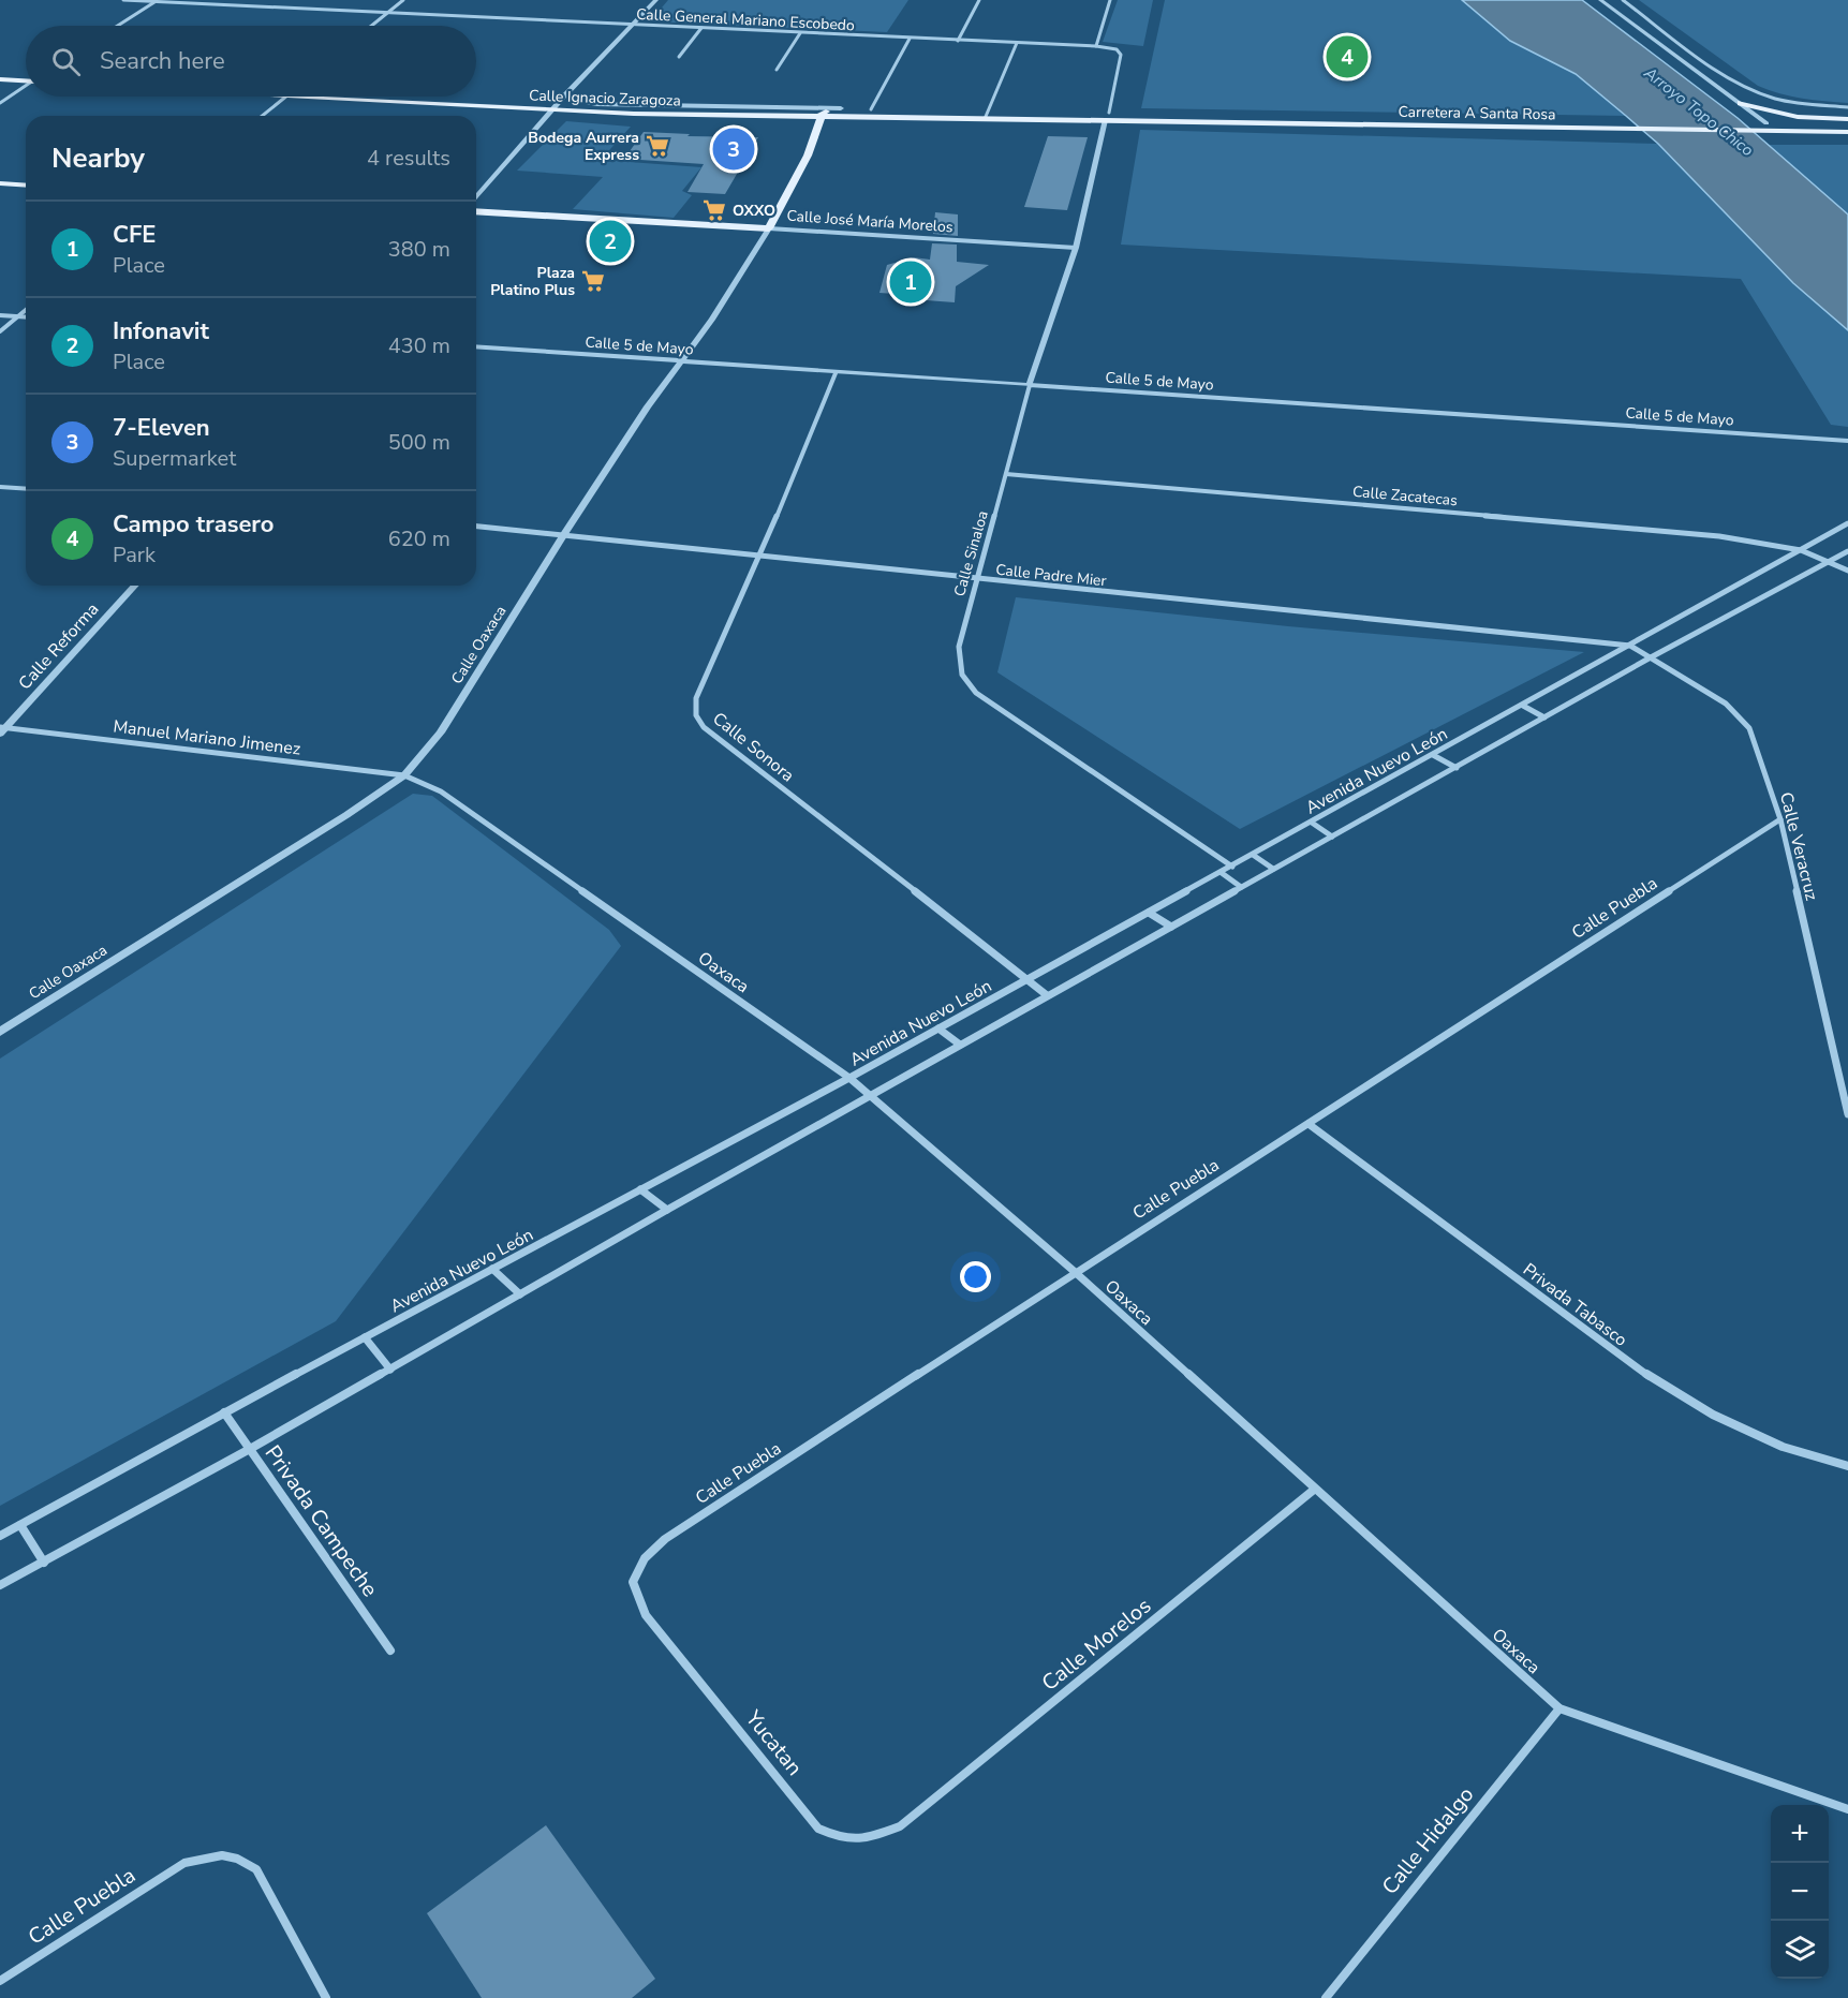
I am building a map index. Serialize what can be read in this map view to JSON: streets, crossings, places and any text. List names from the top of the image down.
{
  "streets": {
    "main road": [
      "Calle Ignacio Zaragoza",
      "Carretera A Santa Rosa",
      "Calle José María Morelos",
      "Calle Oaxaca"
    ],
    "street": [
      "Calle General Mariano Escobedo",
      "Calle 5 de Mayo",
      "Calle Zacatecas",
      "Calle Sinaloa",
      "Calle Padre Mier",
      "Calle Reforma",
      "Manuel Mariano Jimenez",
      "Calle Sonora",
      "Avenida Nuevo León",
      "Calle Veracruz",
      "Calle Puebla",
      "Oaxaca",
      "Privada Tabasco",
      "Privada Campeche",
      "Calle Morelos",
      "Yucatan",
      "Calle Hidalgo"
    ]
  },
  "crossings": [
    ["Calle Ignacio Zaragoza", "Carretera A Santa Rosa"],
    ["Calle Ignacio Zaragoza", "Calle Sinaloa"],
    ["Calle Ignacio Zaragoza", "Calle Oaxaca"],
    ["Carretera A Santa Rosa", "Calle Sinaloa"],
    ["Calle José María Morelos", "Calle Sinaloa"],
    ["Calle José María Morelos", "Calle Oaxaca"],
    ["Calle 5 de Mayo", "Calle Sinaloa"],
    ["Calle 5 de Mayo", "Calle Oaxaca"],
    ["Calle 5 de Mayo", "Calle Sonora"],
    ["Calle Zacatecas", "Calle Sinaloa"],
    ["Calle Zacatecas", "Avenida Nuevo León"],
    ["Calle Sinaloa", "Calle Padre Mier"],
    ["Calle Sinaloa", "Avenida Nuevo León"],
    ["Calle Padre Mier", "Calle Oaxaca"],
    ["Calle Padre Mier", "Calle Sonora"],
    ["Calle Padre Mier", "Avenida Nuevo León"],
    ["Calle Padre Mier", "Calle Veracruz"],
    ["Calle Oaxaca", "Manuel Mariano Jimenez"],
    ["Calle Oaxaca", "Oaxaca"],
    ["Calle Reforma", "Manuel Mariano Jimenez"],
    ["Manuel Mariano Jimenez", "Oaxaca"],
    ["Calle Sonora", "Avenida Nuevo León"],
    ["Avenida Nuevo León", "Calle Veracruz"],
    ["Avenida Nuevo León", "Oaxaca"],
    ["Avenida Nuevo León", "Privada Campeche"],
    ["Calle Veracruz", "Calle Puebla"],
    ["Calle Puebla", "Oaxaca"],
    ["Calle Puebla", "Privada Tabasco"],
    ["Calle Puebla", "Yucatan"],
    ["Oaxaca", "Calle Morelos"],
    ["Oaxaca", "Calle Hidalgo"],
    ["Calle Morelos", "Yucatan"]
  ],
  "water": ["Arroyo Topo Chico"],
  "places": {
    "supermarket": ["Bodega Aurrera Express", "OXXO", "Plaza Platino Plus"]
  },
  "page": {
    "search": "Search here",
    "pins": [
      "4",
      "3",
      "2",
      "1"
    ],
    "heading": ["Nearby", "4 results"],
    "list": [
      {
        "mark": "1",
        "name": "CFE",
        "note": "Place",
        "value": "380 m"
      },
      {
        "mark": "2",
        "name": "Infonavit",
        "note": "Place",
        "value": "430 m"
      },
      {
        "mark": "3",
        "name": "7-Eleven",
        "note": "Supermarket",
        "value": "500 m"
      },
      {
        "mark": "4",
        "name": "Campo trasero",
        "note": "Park",
        "value": "620 m"
      }
    ],
    "map_buttons": ["+", "−"]
  }
}
